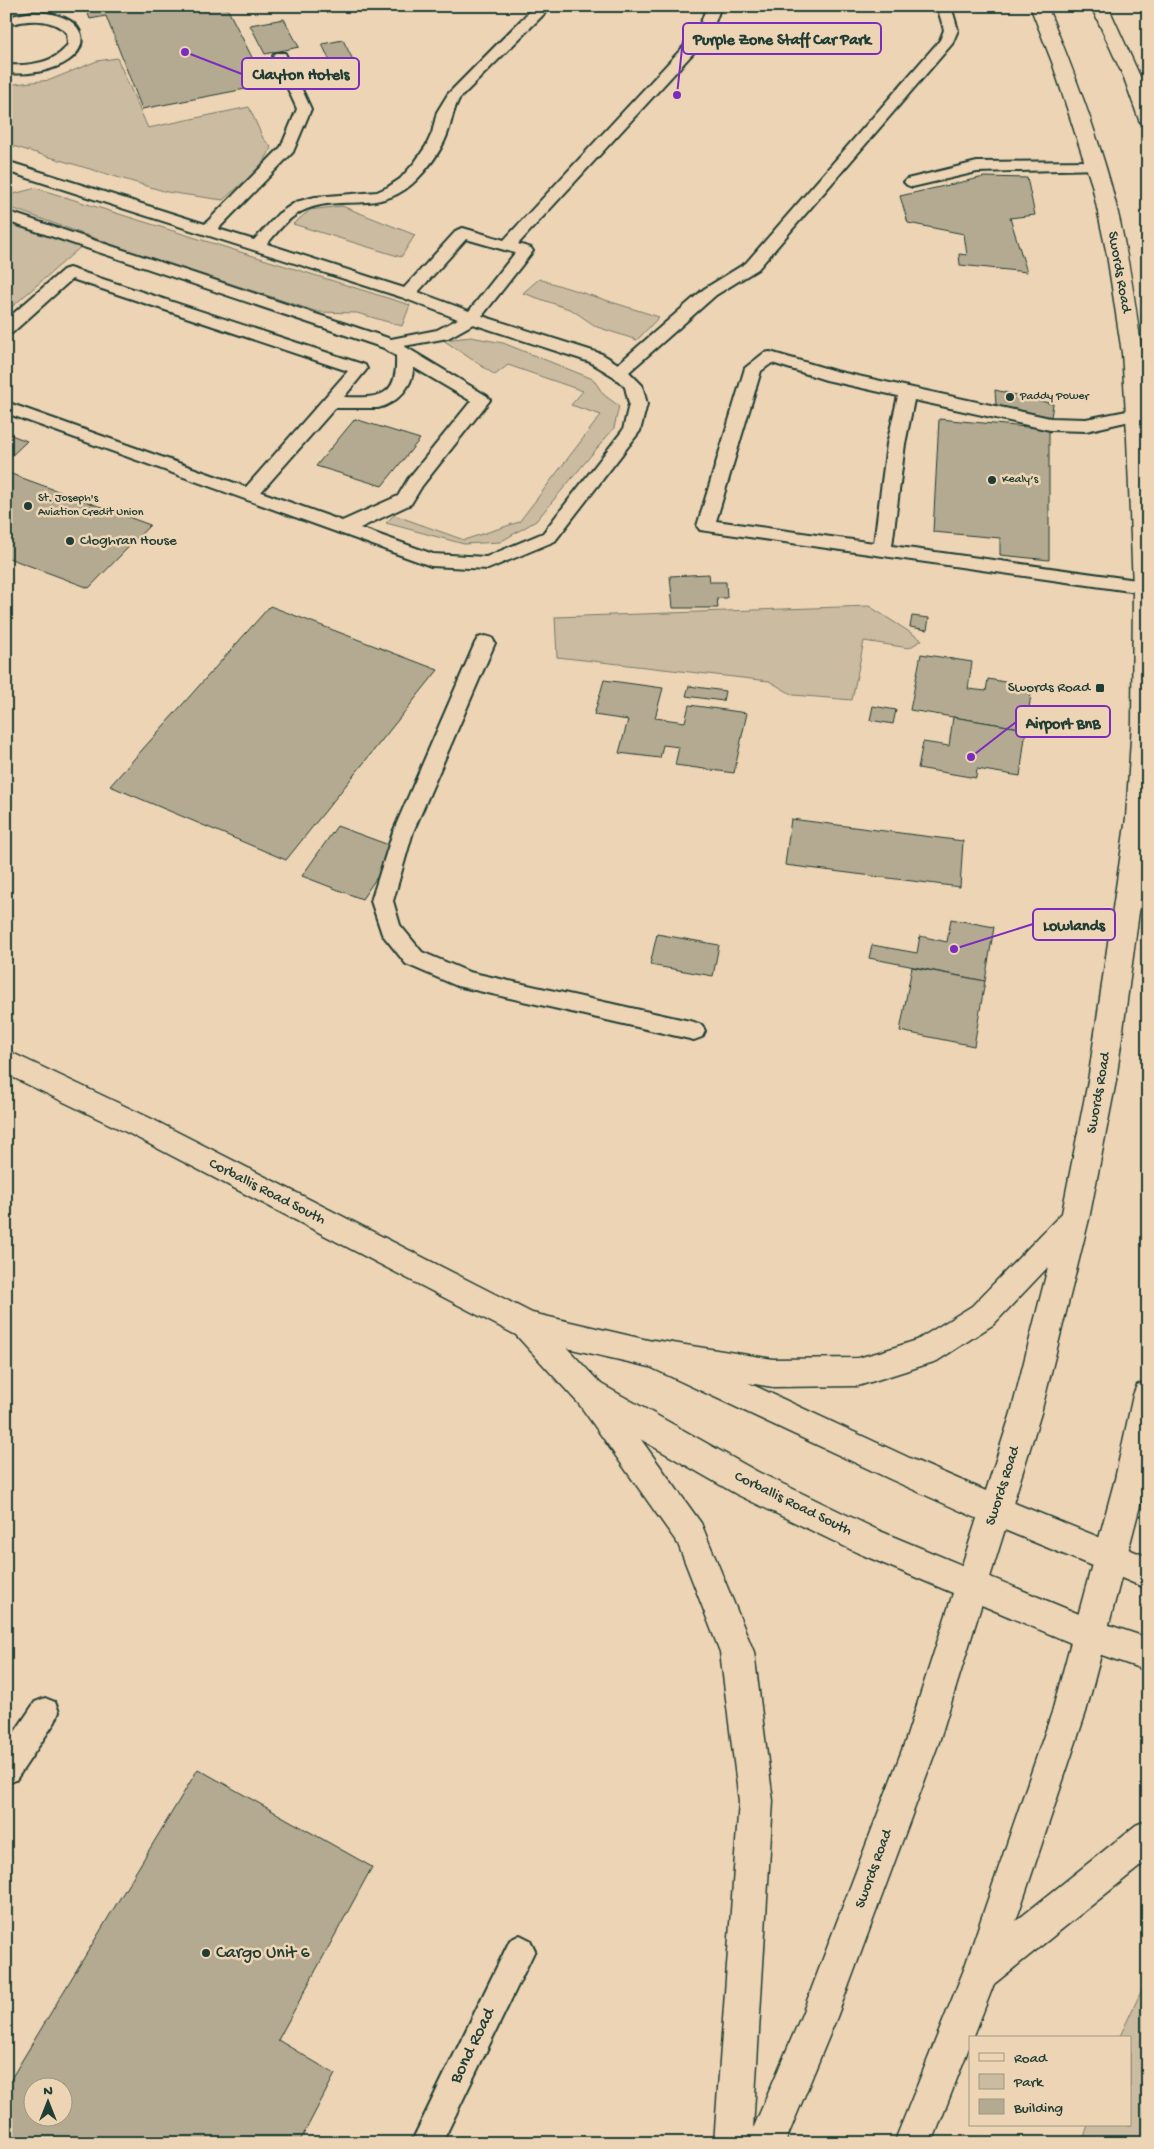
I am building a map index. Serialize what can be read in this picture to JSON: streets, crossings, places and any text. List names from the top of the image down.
{
  "streets": {
    "main road": ["Swords Road", "Corballis Road South"],
    "lane": ["Bond Road"]
  },
  "crossings": [
    ["Swords Road", "Corballis Road South"]
  ],
  "places": {
    "other": [
      "Clayton Hotels",
      "Purple Zone Staff Car Park",
      "Paddy Power",
      "Kealy’s",
      "St. Joseph's Aviation Credit Union",
      "Cloghran House",
      "Airport BnB",
      "Lowlands",
      "Cargo Unit 6"
    ],
    "transit": ["Swords Road"]
  },
  "legend": ["Road", "Park", "Building"],
  "north": "top"
}
